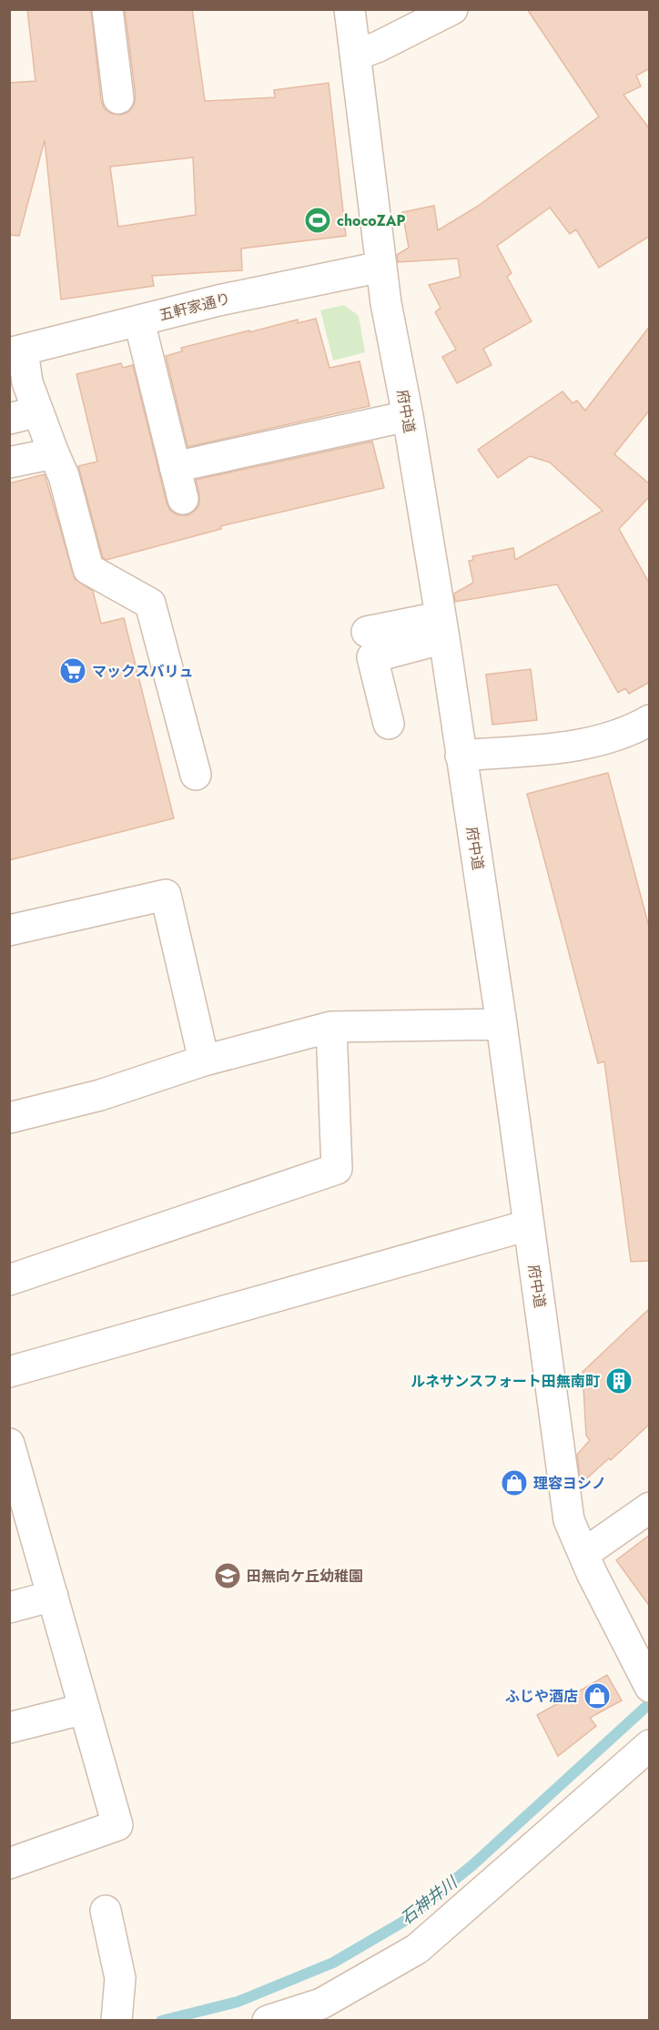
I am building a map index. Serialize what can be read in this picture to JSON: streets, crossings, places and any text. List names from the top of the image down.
{
  "streets": {
    "street": ["五軒家通り", "府中道"]
  },
  "crossings": [
    ["五軒家通り", "府中道"]
  ],
  "water": ["石神井川"],
  "places": {
    "sports": ["chocoZAP"],
    "supermarket": ["マックスバリュ"],
    "building": ["ルネサンスフォート田無南町"],
    "shop": ["理容ヨシノ", "ふじや酒店"],
    "school or university": ["田無向ケ丘幼稚園"]
  }
}
